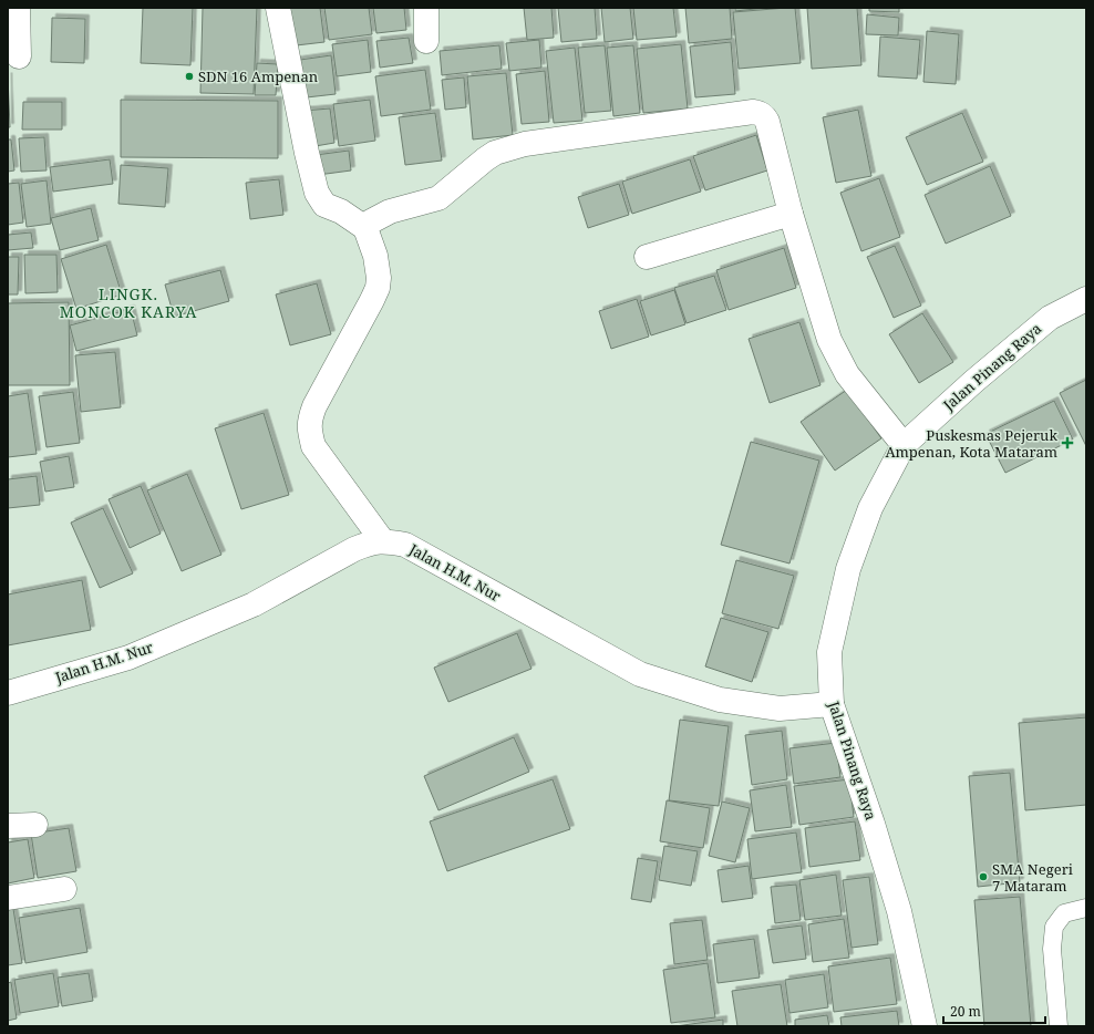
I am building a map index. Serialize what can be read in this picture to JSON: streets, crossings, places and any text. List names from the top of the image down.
{
  "streets": {
    "street": ["Jalan Pinang Raya", "Jalan H.M. Nur"]
  },
  "crossings": [
    ["Jalan Pinang Raya", "Jalan H.M. Nur"]
  ],
  "districts": ["LINGK. MONCOK KARYA"],
  "places": {
    "other": ["SDN 16 Ampenan", "SMA Negeri 7 Mataram"],
    "health": ["Puskesmas Pejeruk Ampenan, Kota Mataram"]
  },
  "scale_bar": "20 m"
}
